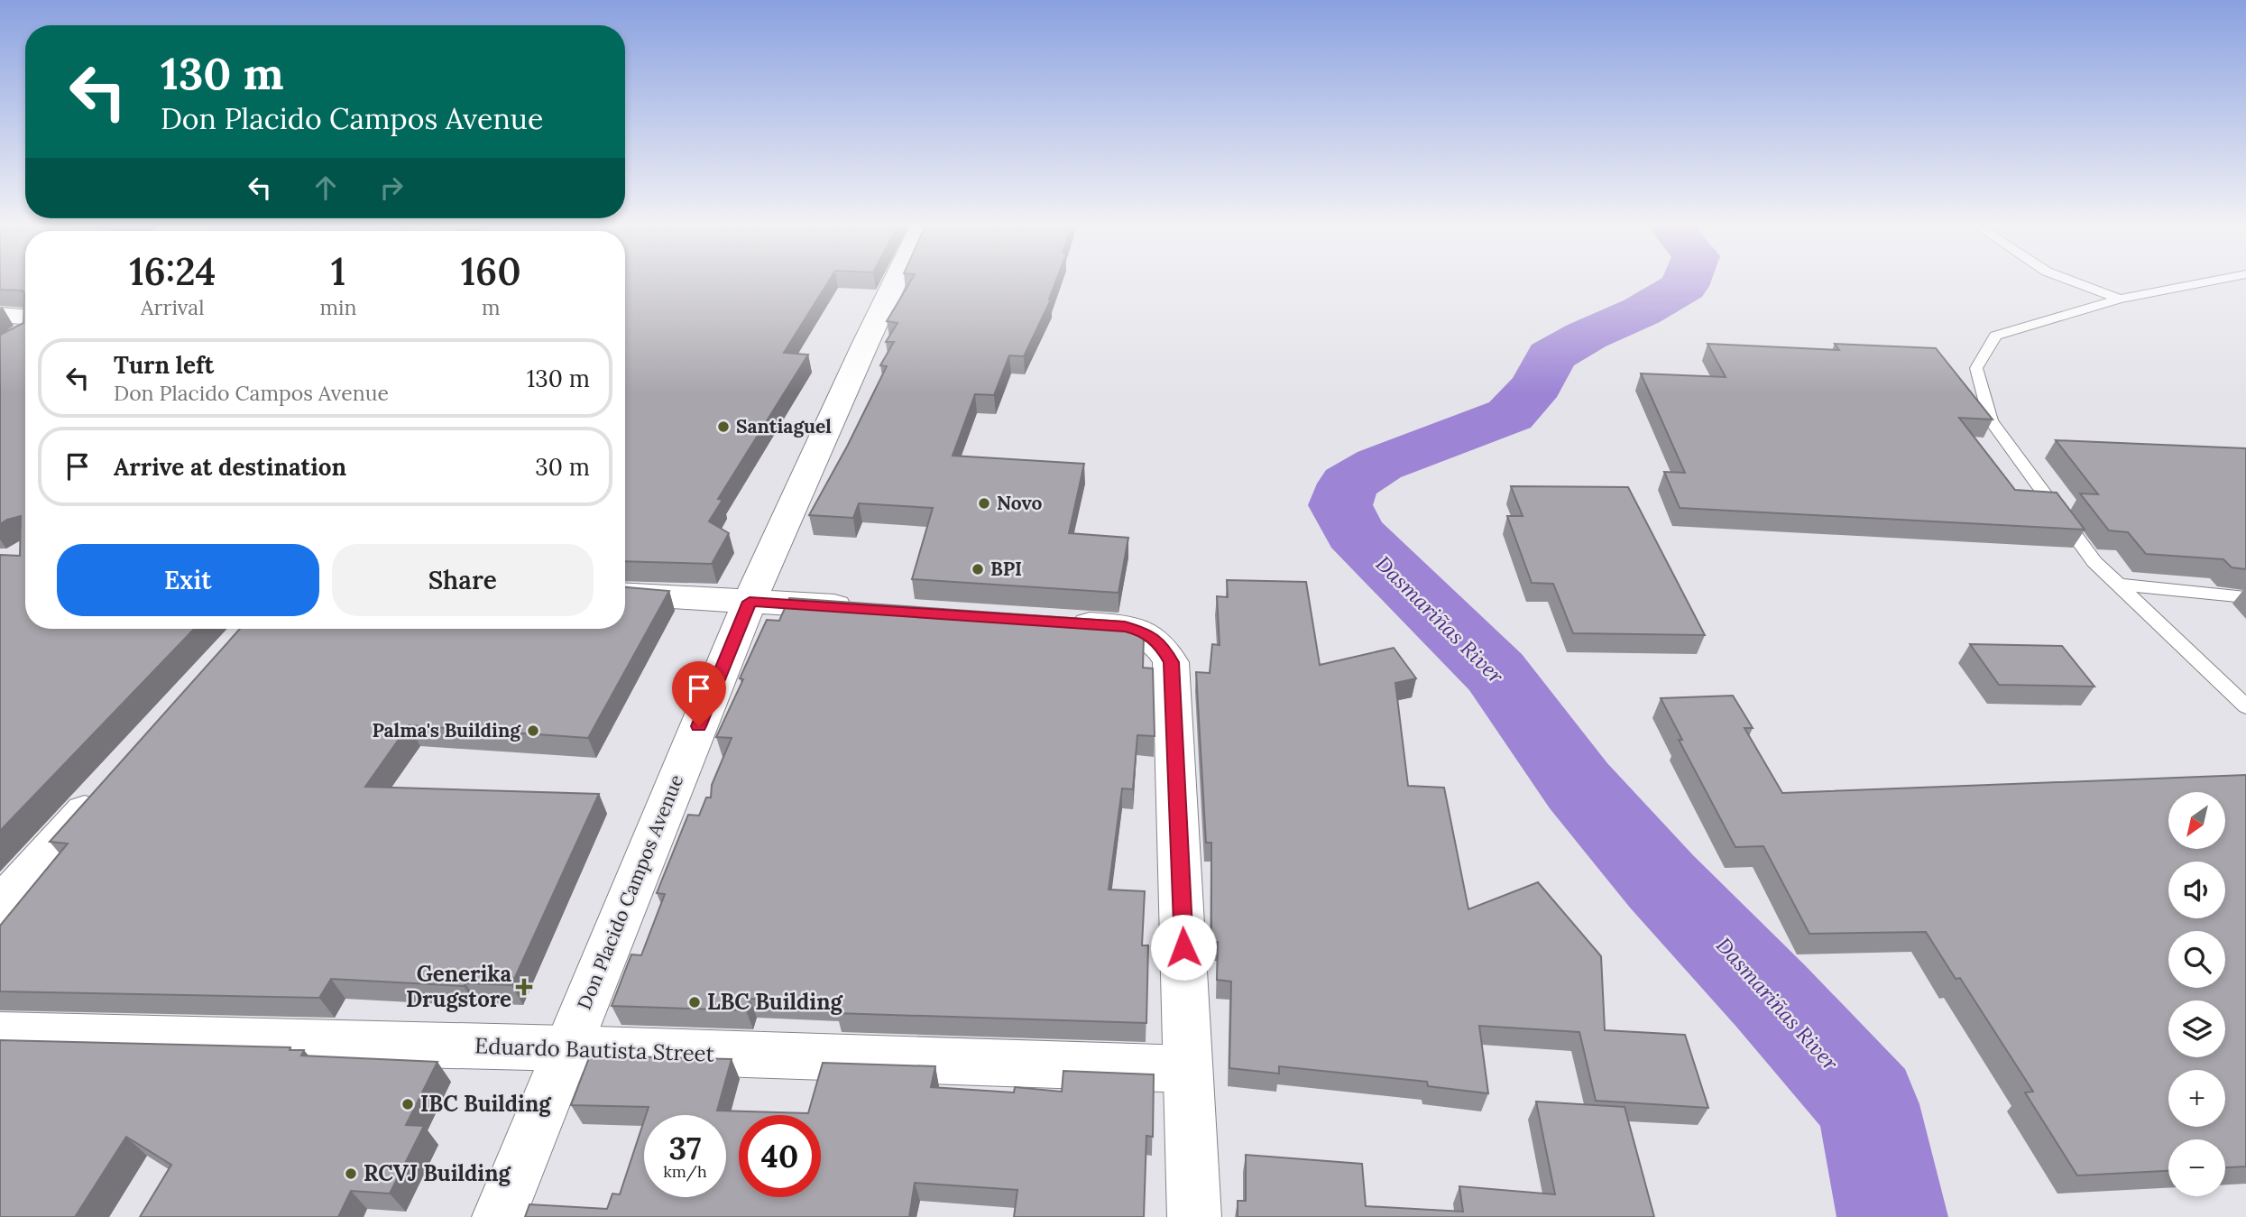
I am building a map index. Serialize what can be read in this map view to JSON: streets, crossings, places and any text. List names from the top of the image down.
{
  "streets": {
    "street": ["Don Placido Campos Avenue", "Eduardo Bautista Street"]
  },
  "crossings": [
    ["Don Placido Campos Avenue", "Eduardo Bautista Street"]
  ],
  "water": ["Dasmariñas River"],
  "places": {
    "other": [
      "Santiaguel",
      "Novo",
      "BPI",
      "Palma's Building",
      "LBC Building",
      "IBC Building",
      "RCVJ Building"
    ],
    "health": ["Generika Drugstore"]
  },
  "north": "bottom left",
  "page": {
    "turn": ["130 m", "Don Placido Campos Avenue"],
    "eta": [
      "16:24",
      "Arrival",
      "1",
      "min",
      "160",
      "m"
    ],
    "list": [
      {
        "name": "Turn left",
        "note": "Don Placido Campos Avenue",
        "value": "130 m"
      },
      {
        "name": "Arrive at destination",
        "value": "30 m"
      }
    ],
    "buttons": ["Exit", "Share"],
    "map_buttons": ["+", "−"],
    "speed": "37 km/h",
    "limit": "40"
  }
}
